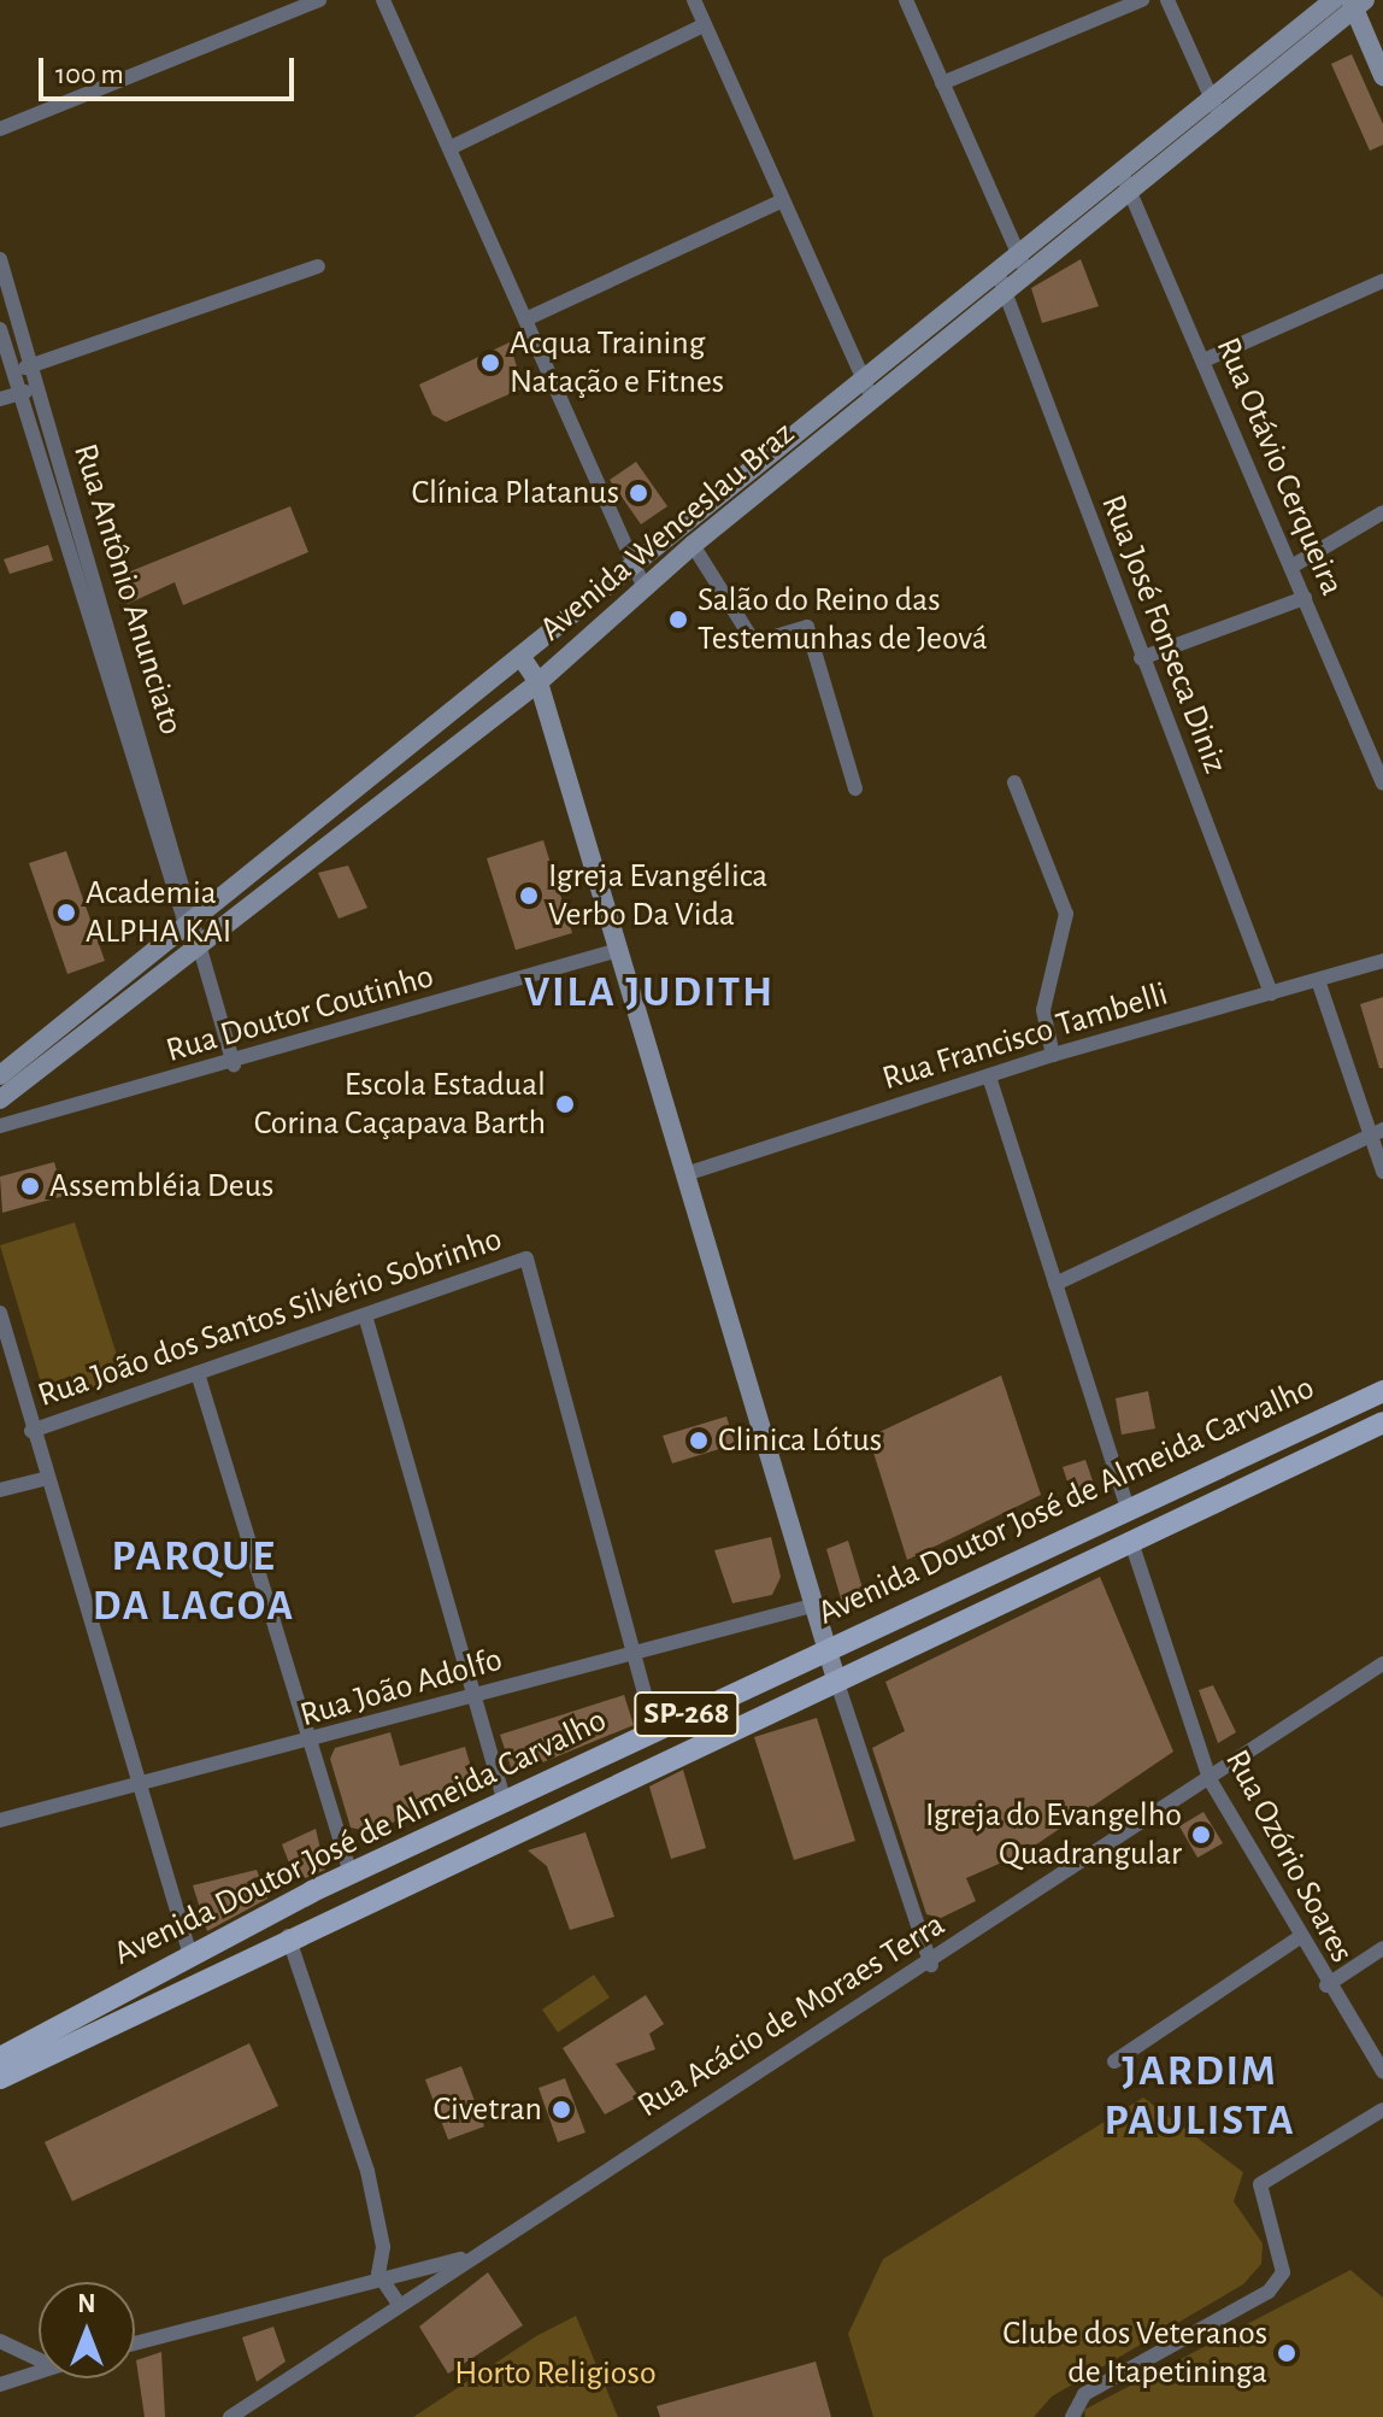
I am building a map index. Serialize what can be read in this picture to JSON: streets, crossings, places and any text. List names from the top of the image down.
{
  "streets": {
    "main road": ["Avenida Wenceslau Braz", "Avenida Doutor José de Almeida Carvalho", "SP-268"],
    "street": [
      "Rua Otávio Cerqueira",
      "Rua Antônio Anunciato",
      "Rua José Fonseca Diniz",
      "Rua Doutor Coutinho",
      "Rua Francisco Tambelli",
      "Rua João dos Santos Silvério Sobrinho",
      "Rua João Adolfo",
      "Rua Ozório Soares",
      "Rua Acácio de Moraes Terra"
    ]
  },
  "crossings": [
    ["Rua Otávio Cerqueira", "Avenida Wenceslau Braz"],
    ["Avenida Wenceslau Braz", "Rua Antônio Anunciato"],
    ["Avenida Wenceslau Braz", "Rua José Fonseca Diniz"],
    ["Rua Antônio Anunciato", "Rua Doutor Coutinho"],
    ["Rua José Fonseca Diniz", "Rua Francisco Tambelli"],
    ["Rua João dos Santos Silvério Sobrinho", "Rua João Adolfo"],
    ["Avenida Doutor José de Almeida Carvalho", "Rua Ozório Soares"],
    ["Rua Ozório Soares", "Rua Acácio de Moraes Terra"]
  ],
  "districts": ["VILA JUDITH", "PARQUE DA LAGOA", "JARDIM PAULISTA"],
  "parks": ["Horto Religioso"],
  "places": [
    "Acqua Training Natação e Fitnes",
    "Clínica Platanus",
    "Salão do Reino das Testemunhas de Jeová",
    "Igreja Evangélica Verbo Da Vida",
    "Academia ALPHA KAI",
    "Escola Estadual Corina Caçapava Barth",
    "Assembléia Deus",
    "Clinica Lótus",
    "Igreja do Evangelho Quadrangular",
    "Civetran",
    "Clube dos Veteranos de Itapetininga"
  ],
  "scale_bar": "100 m",
  "north": "top"
}
